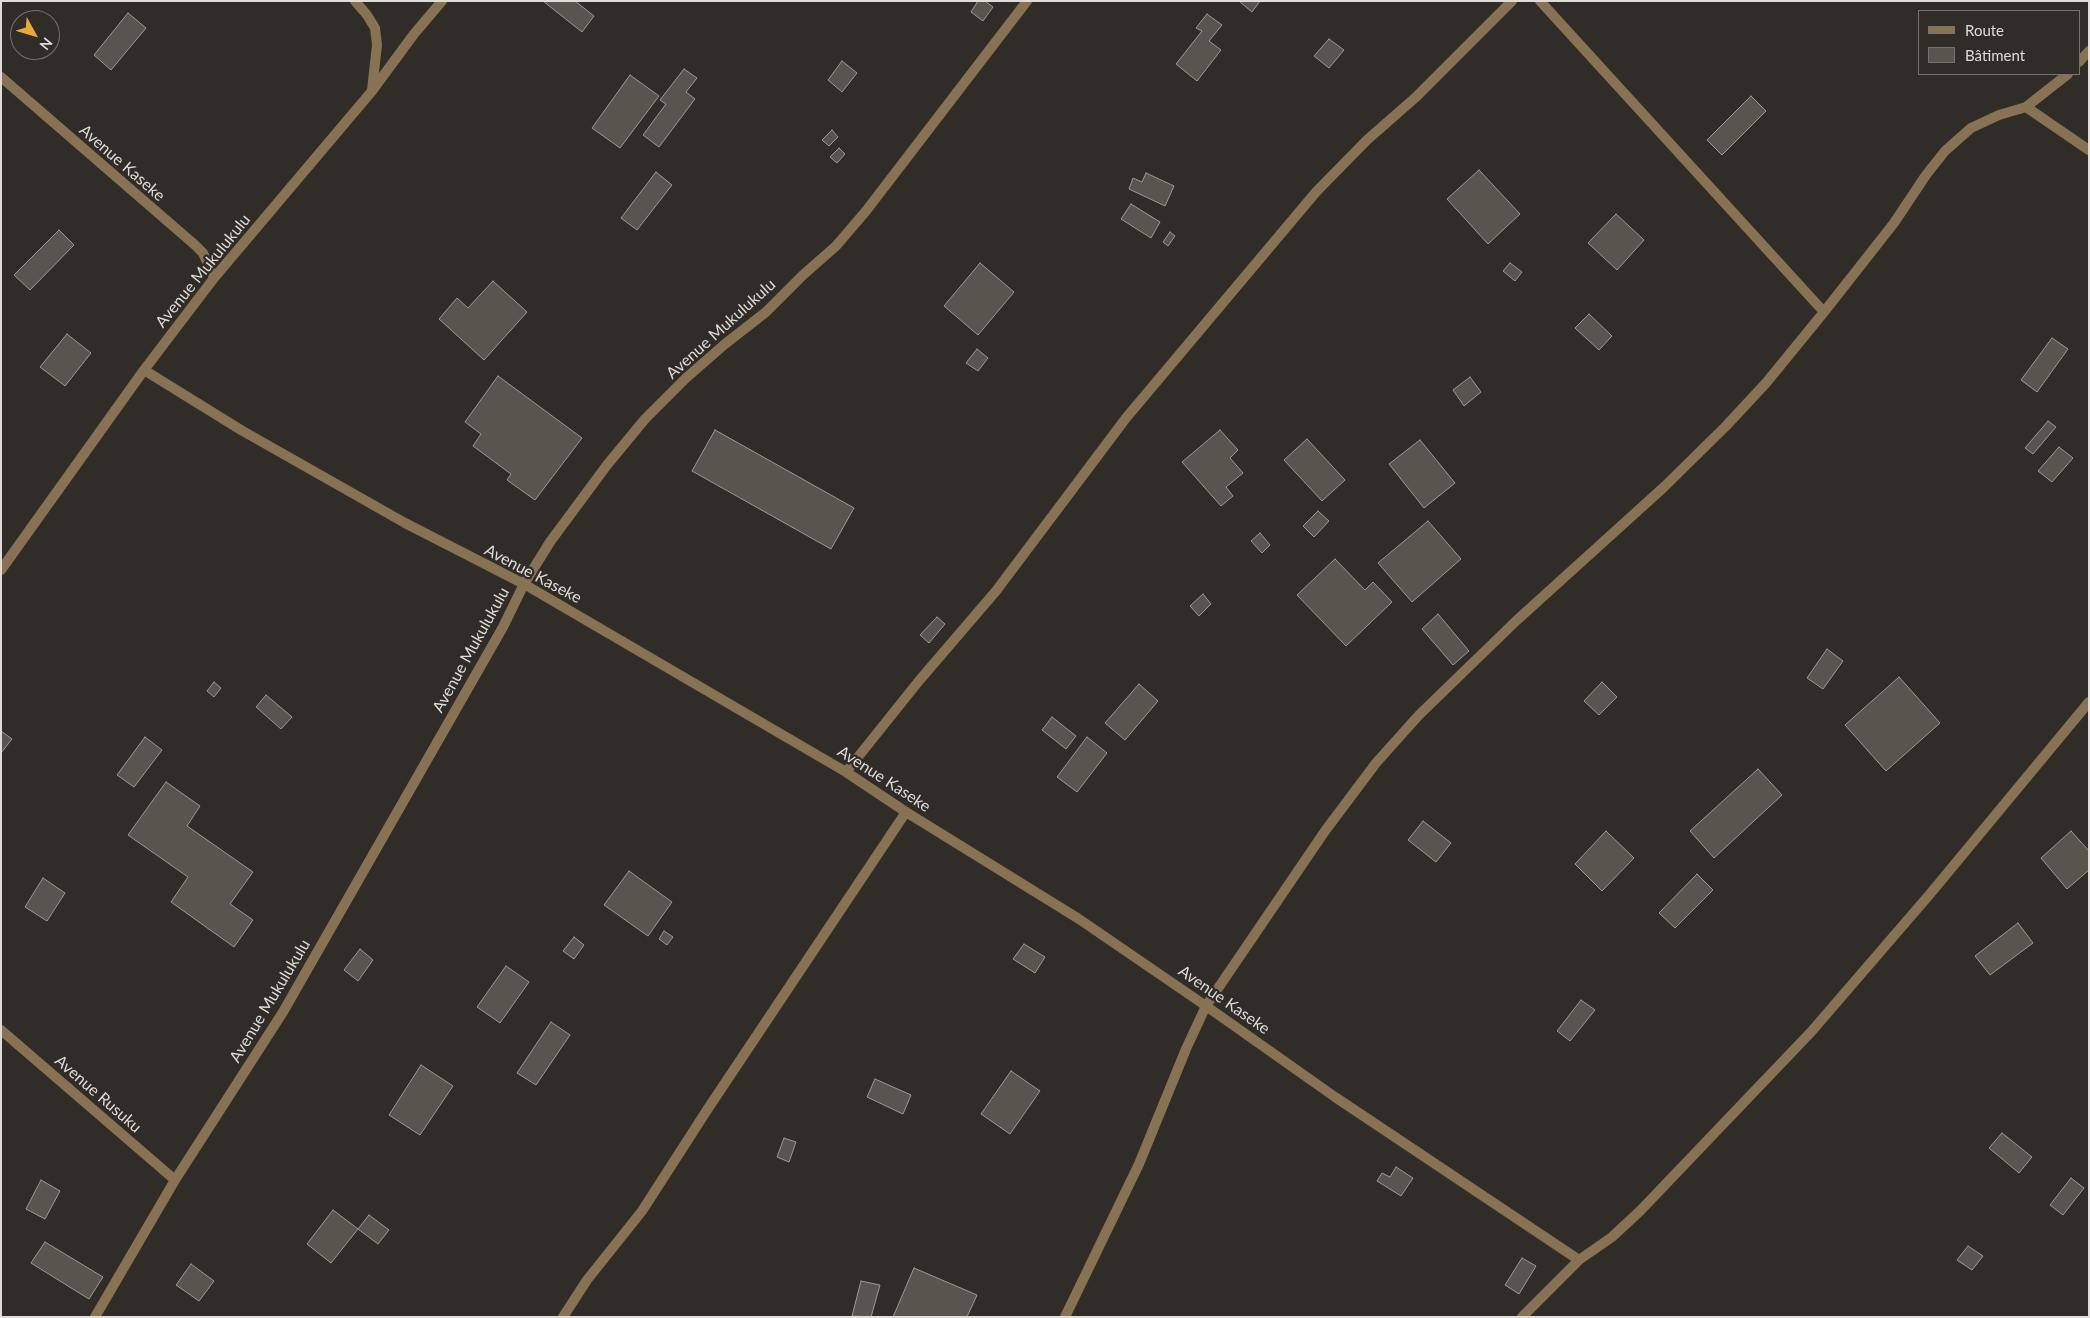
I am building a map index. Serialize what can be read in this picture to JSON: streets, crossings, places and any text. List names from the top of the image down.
{
  "streets": {
    "street": ["Avenue Kaseke", "Avenue Mukulukulu", "Avenue Rusuku"]
  },
  "crossings": [
    ["Avenue Kaseke", "Avenue Mukulukulu"],
    ["Avenue Mukulukulu", "Avenue Rusuku"]
  ],
  "legend": ["Route", "Bâtiment"],
  "north": "bottom right"
}
